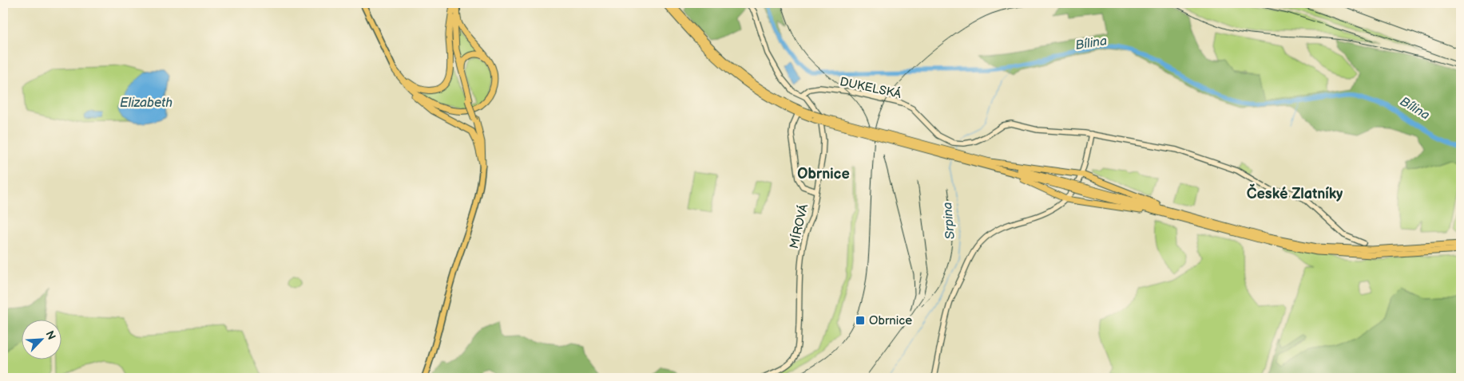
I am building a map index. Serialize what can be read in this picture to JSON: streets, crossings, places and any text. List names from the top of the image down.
{
  "streets": {
    "street": ["DUKELSKÁ", "MÍROVÁ"]
  },
  "districts": ["Obrnice", "České Zlatníky"],
  "water": ["Bílina", "Elizabeth", "Srpina"],
  "places": {
    "transit": ["Obrnice"]
  },
  "north": "top right"
}
